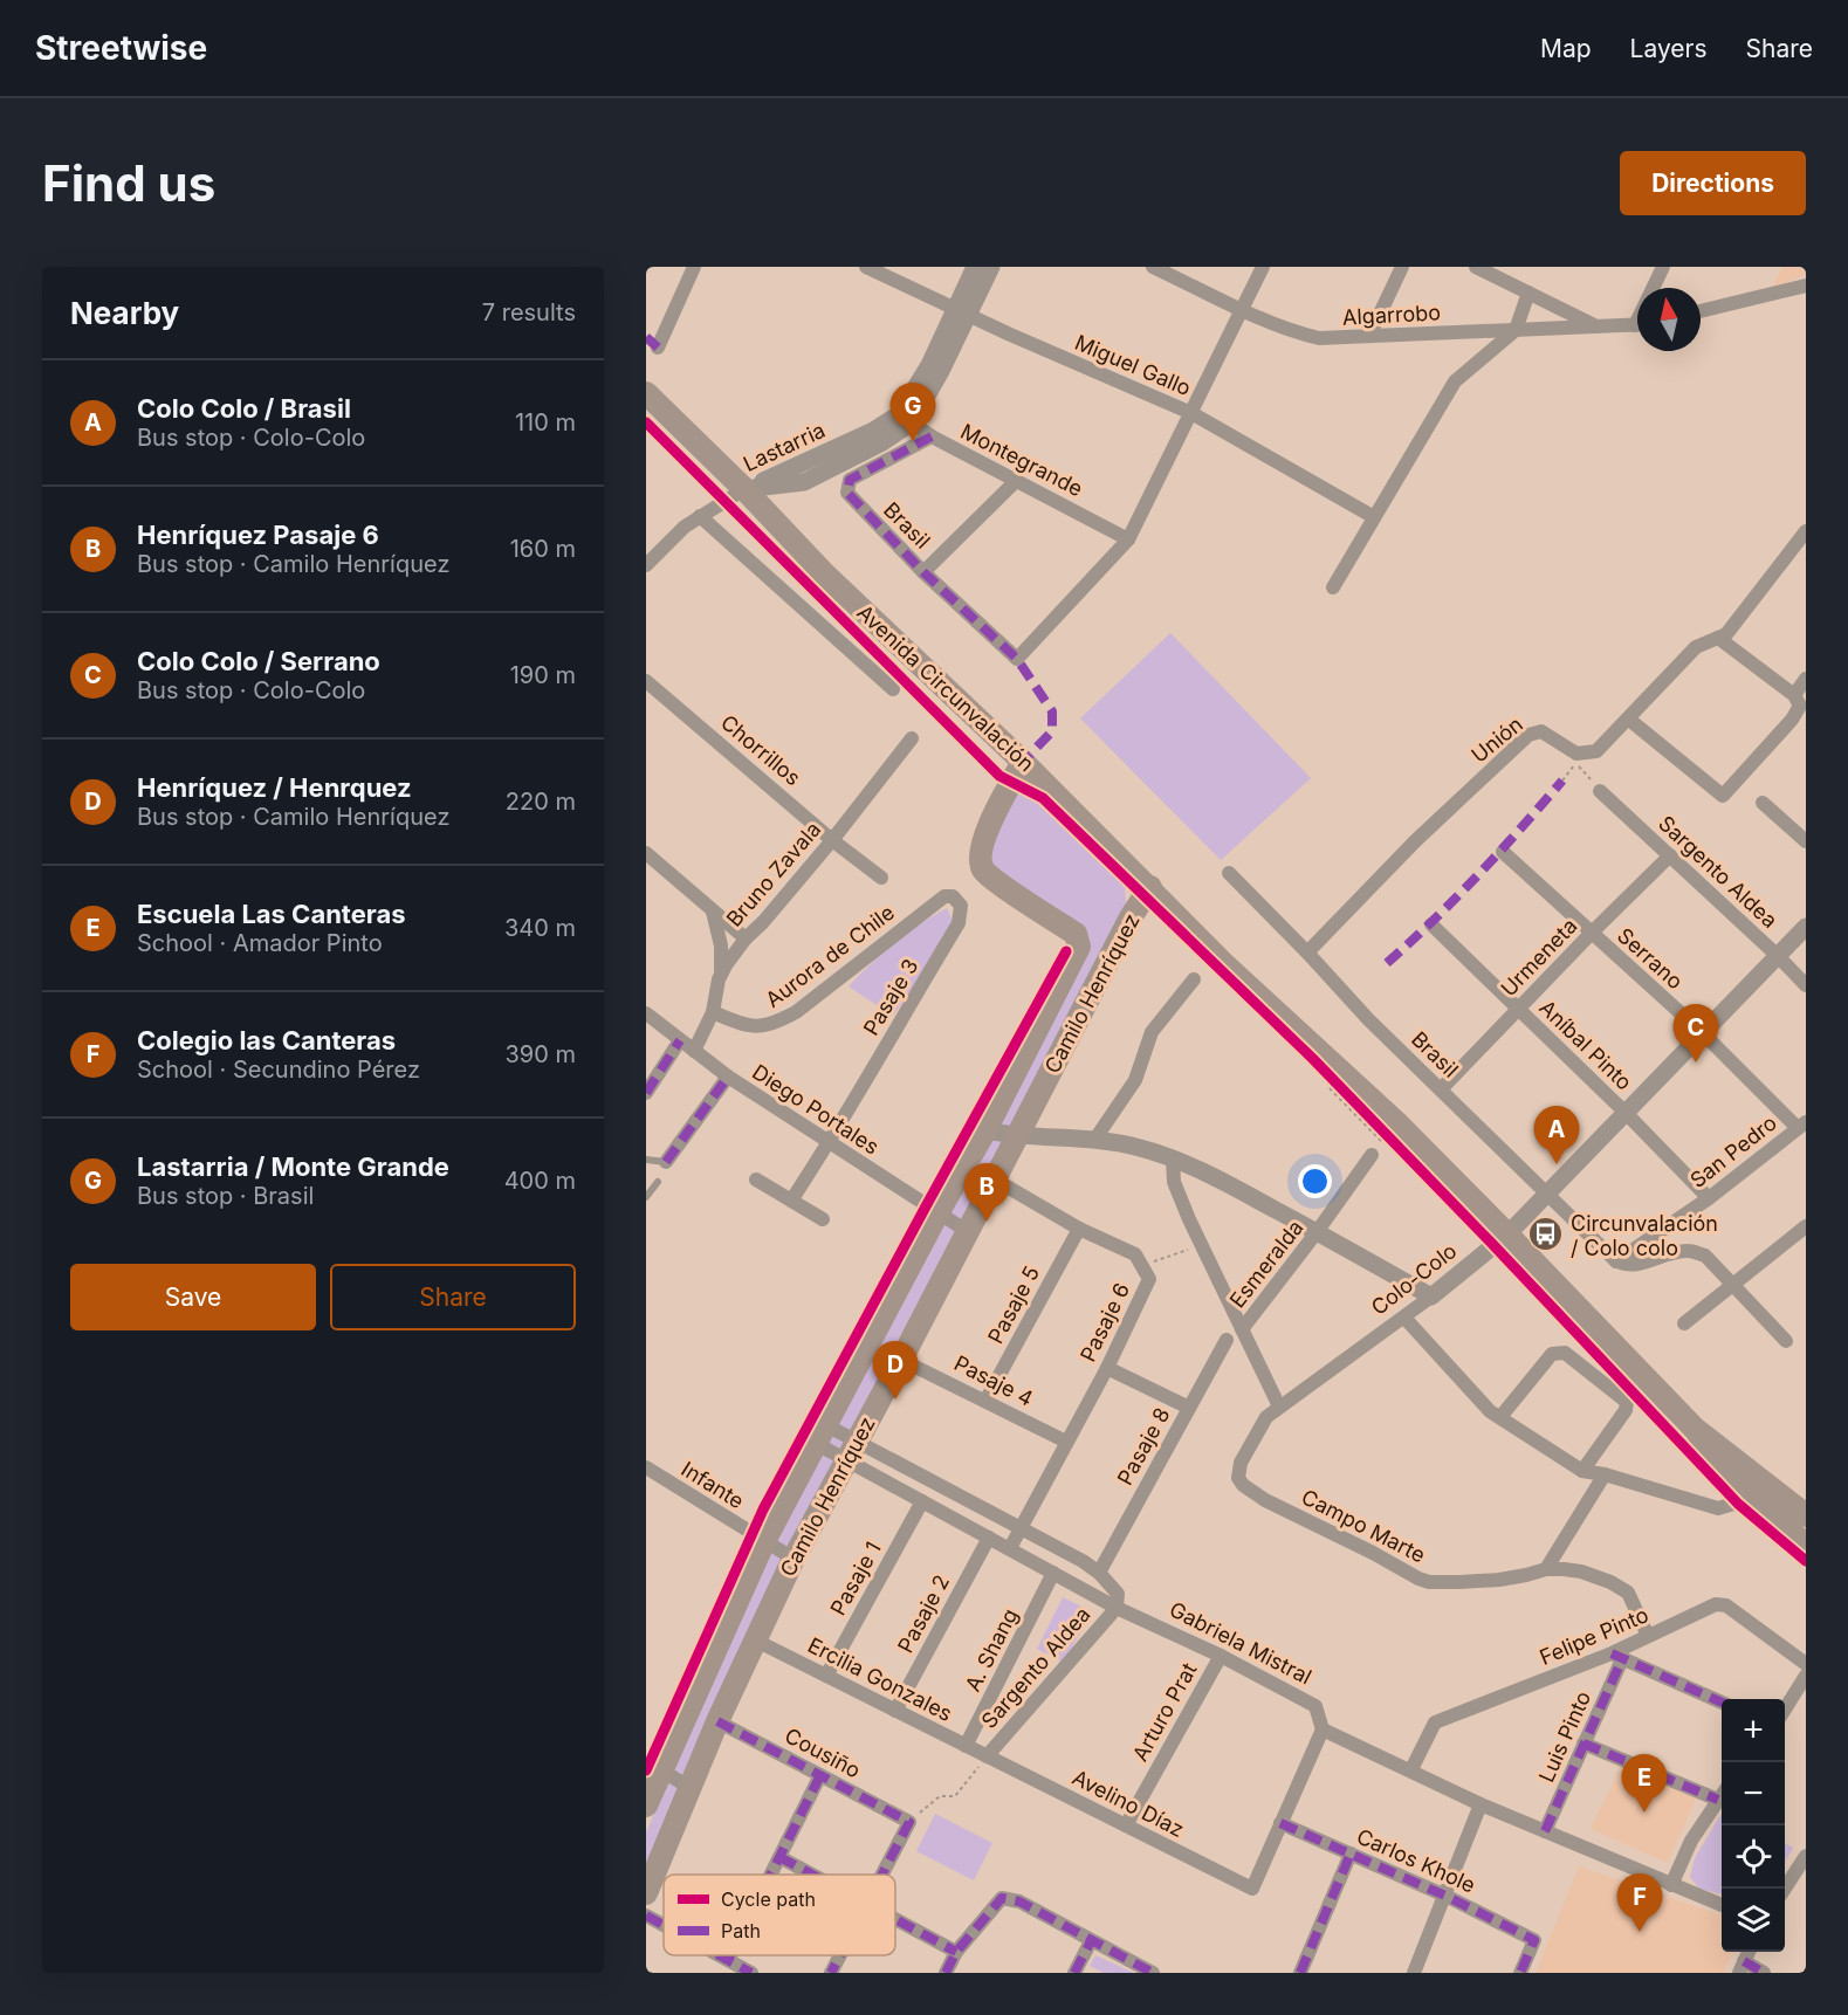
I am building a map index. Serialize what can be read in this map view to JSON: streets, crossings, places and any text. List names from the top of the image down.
{
  "streets": {
    "main road": ["Avenida Circunvalación", "Camilo Henríquez"],
    "street": [
      "Algarrobo",
      "Miguel Gallo",
      "Lastarria",
      "Montegrande",
      "Brasil",
      "Unión",
      "Chorrillos",
      "Sargento Aldea",
      "Bruno Zavala",
      "Aurora de Chile",
      "Urmeneta",
      "Serrano",
      "Pasaje 3",
      "Aníbal Pinto",
      "Diego Portales",
      "San Pedro",
      "Esmeralda",
      "Colo-Colo",
      "Pasaje 5",
      "Pasaje 6",
      "Pasaje 4",
      "Pasaje 8",
      "Infante",
      "Campo Marte",
      "Pasaje 1",
      "Pasaje 2",
      "Felipe Pinto",
      "Gabriela Mistral",
      "A. Shang",
      "Ercilia Gonzales",
      "Arturo Prat",
      "Luis Pinto",
      "Cousiño",
      "Avelino Díaz",
      "Carlos Khole"
    ]
  },
  "crossings": [
    ["Miguel Gallo", "Lastarria"],
    ["Lastarria", "Montegrande"],
    ["Lastarria", "Avenida Circunvalación"],
    ["Montegrande", "Brasil"],
    ["Brasil", "Unión"],
    ["Brasil", "Urmeneta"],
    ["Brasil", "San Pedro"],
    ["Brasil", "Colo-Colo"],
    ["Avenida Circunvalación", "Camilo Henríquez"],
    ["Avenida Circunvalación", "Colo-Colo"],
    ["Chorrillos", "Bruno Zavala"],
    ["Sargento Aldea", "Urmeneta"],
    ["Sargento Aldea", "Colo-Colo"],
    ["Sargento Aldea", "Gabriela Mistral"],
    ["Sargento Aldea", "Ercilia Gonzales"],
    ["Sargento Aldea", "Avelino Díaz"],
    ["Bruno Zavala", "Aurora de Chile"],
    ["Bruno Zavala", "Diego Portales"],
    ["Aurora de Chile", "Pasaje 3"],
    ["Urmeneta", "Serrano"],
    ["Urmeneta", "Aníbal Pinto"],
    ["Serrano", "San Pedro"],
    ["Serrano", "Colo-Colo"],
    ["Camilo Henríquez", "Diego Portales"],
    ["Camilo Henríquez", "Pasaje 6"],
    ["Camilo Henríquez", "Pasaje 4"],
    ["Camilo Henríquez", "Infante"],
    ["Camilo Henríquez", "Gabriela Mistral"],
    ["Camilo Henríquez", "Ercilia Gonzales"],
    ["Camilo Henríquez", "Cousiño"],
    ["Pasaje 3", "Diego Portales"],
    ["Aníbal Pinto", "San Pedro"],
    ["Aníbal Pinto", "Colo-Colo"],
    ["Colo-Colo", "Campo Marte"],
    ["Pasaje 5", "Pasaje 6"],
    ["Pasaje 5", "Pasaje 4"],
    ["Pasaje 6", "Pasaje 4"],
    ["Pasaje 6", "Gabriela Mistral"],
    ["Pasaje 8", "Gabriela Mistral"],
    ["Campo Marte", "Felipe Pinto"],
    ["Pasaje 1", "Gabriela Mistral"],
    ["Pasaje 1", "Ercilia Gonzales"],
    ["Pasaje 2", "Gabriela Mistral"],
    ["Pasaje 2", "Ercilia Gonzales"],
    ["Felipe Pinto", "Luis Pinto"],
    ["Gabriela Mistral", "A. Shang"],
    ["Gabriela Mistral", "Arturo Prat"],
    ["A. Shang", "Ercilia Gonzales"],
    ["Ercilia Gonzales", "Avelino Díaz"],
    ["Arturo Prat", "Avelino Díaz"],
    ["Avelino Díaz", "Carlos Khole"]
  ],
  "places": {
    "bus stop": ["Circunvalación / Colo colo"]
  },
  "legend": ["Cycle path", "Path"],
  "north": "top",
  "page": {
    "header": "Streetwise",
    "nav": ["Map", "Layers", "Share"],
    "buttons": [
      "Directions",
      ["Save", "Share"]
    ],
    "title": "Find us",
    "heading": ["Nearby", "7 results"],
    "list": [
      {
        "mark": "A",
        "name": "Colo Colo / Brasil",
        "note": "Bus stop · Colo-Colo",
        "value": "110 m"
      },
      {
        "mark": "B",
        "name": "Henríquez Pasaje 6",
        "note": "Bus stop · Camilo Henríquez",
        "value": "160 m"
      },
      {
        "mark": "C",
        "name": "Colo Colo / Serrano",
        "note": "Bus stop · Colo-Colo",
        "value": "190 m"
      },
      {
        "mark": "D",
        "name": "Henríquez / Henrquez",
        "note": "Bus stop · Camilo Henríquez",
        "value": "220 m"
      },
      {
        "mark": "E",
        "name": "Escuela Las Canteras",
        "note": "School · Amador Pinto",
        "value": "340 m"
      },
      {
        "mark": "F",
        "name": "Colegio las Canteras",
        "note": "School · Secundino Pérez",
        "value": "390 m"
      },
      {
        "mark": "G",
        "name": "Lastarria / Monte Grande",
        "note": "Bus stop · Brasil",
        "value": "400 m"
      }
    ],
    "pins": [
      "G",
      "C",
      "A",
      "B",
      "D",
      "E",
      "F"
    ],
    "map_buttons": ["+", "−"]
  }
}
